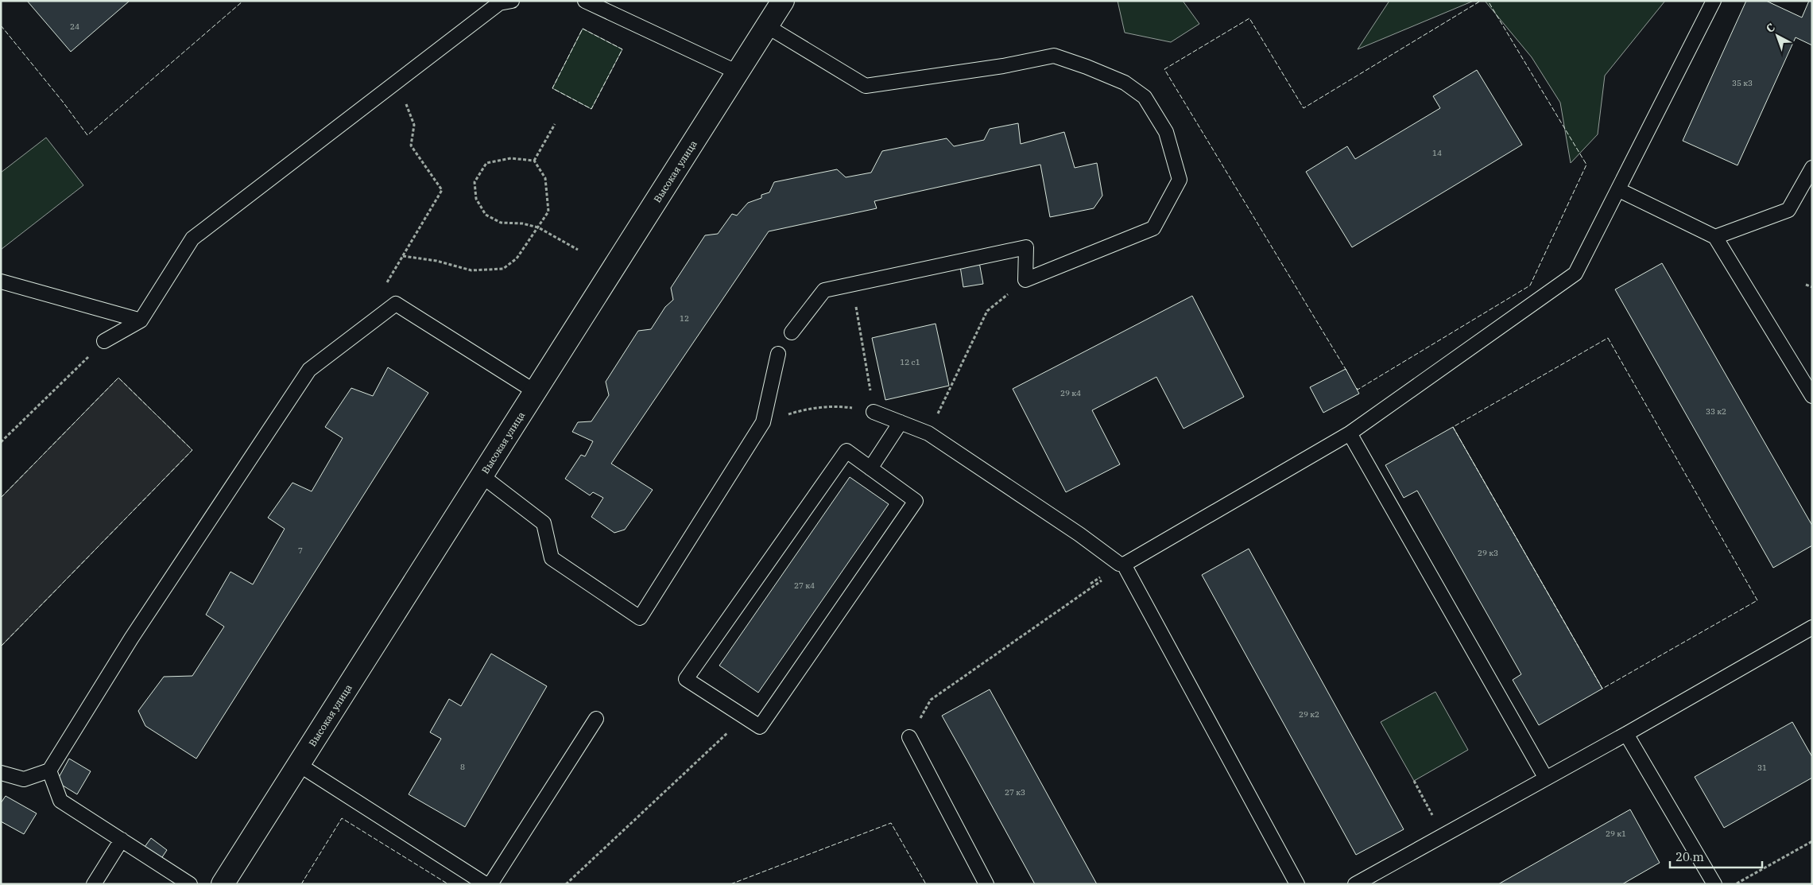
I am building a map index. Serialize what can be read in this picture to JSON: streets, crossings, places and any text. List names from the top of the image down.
{
  "streets": {
    "street": ["Высокая улица"]
  },
  "house_numbers": [
    "24",
    "35 к3",
    "14",
    "12",
    "12 с1",
    "29 к4",
    "33 к2",
    "7",
    "29 к3",
    "27 к4",
    "29 к2",
    "8",
    "31",
    "27 к3",
    "29 к1"
  ],
  "scale_bar": "20 m",
  "north": "top left"
}
